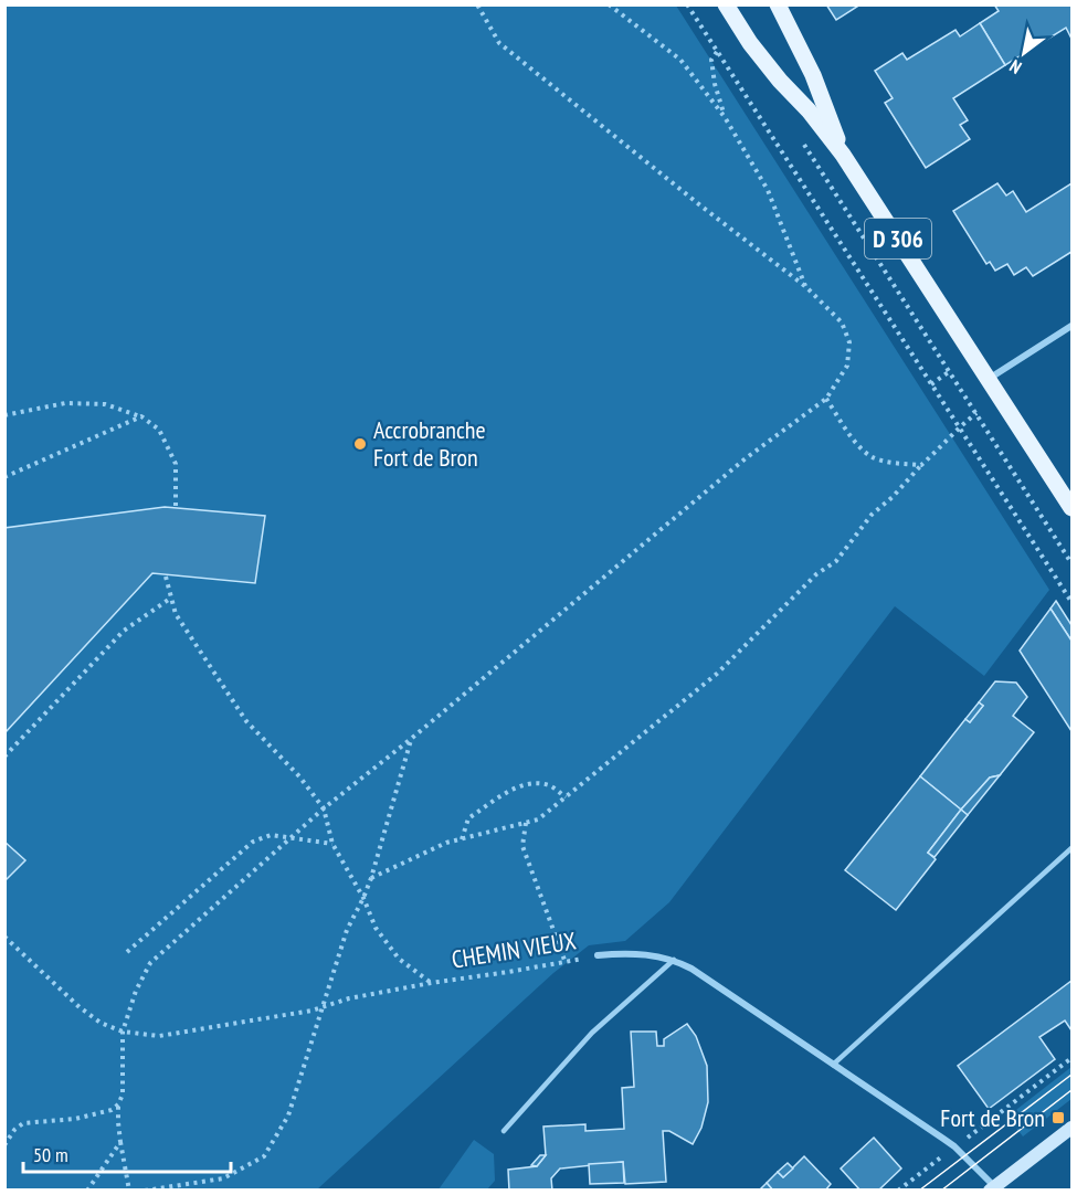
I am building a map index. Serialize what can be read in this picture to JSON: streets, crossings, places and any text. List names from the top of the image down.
{
  "streets": {
    "main road": ["D 306"],
    "street": ["CHEMIN VIEUX"]
  },
  "places": {
    "other": ["Accrobranche Fort de Bron"],
    "transit": ["Fort de Bron"]
  },
  "scale_bar": "50 m",
  "north": "bottom left"
}
